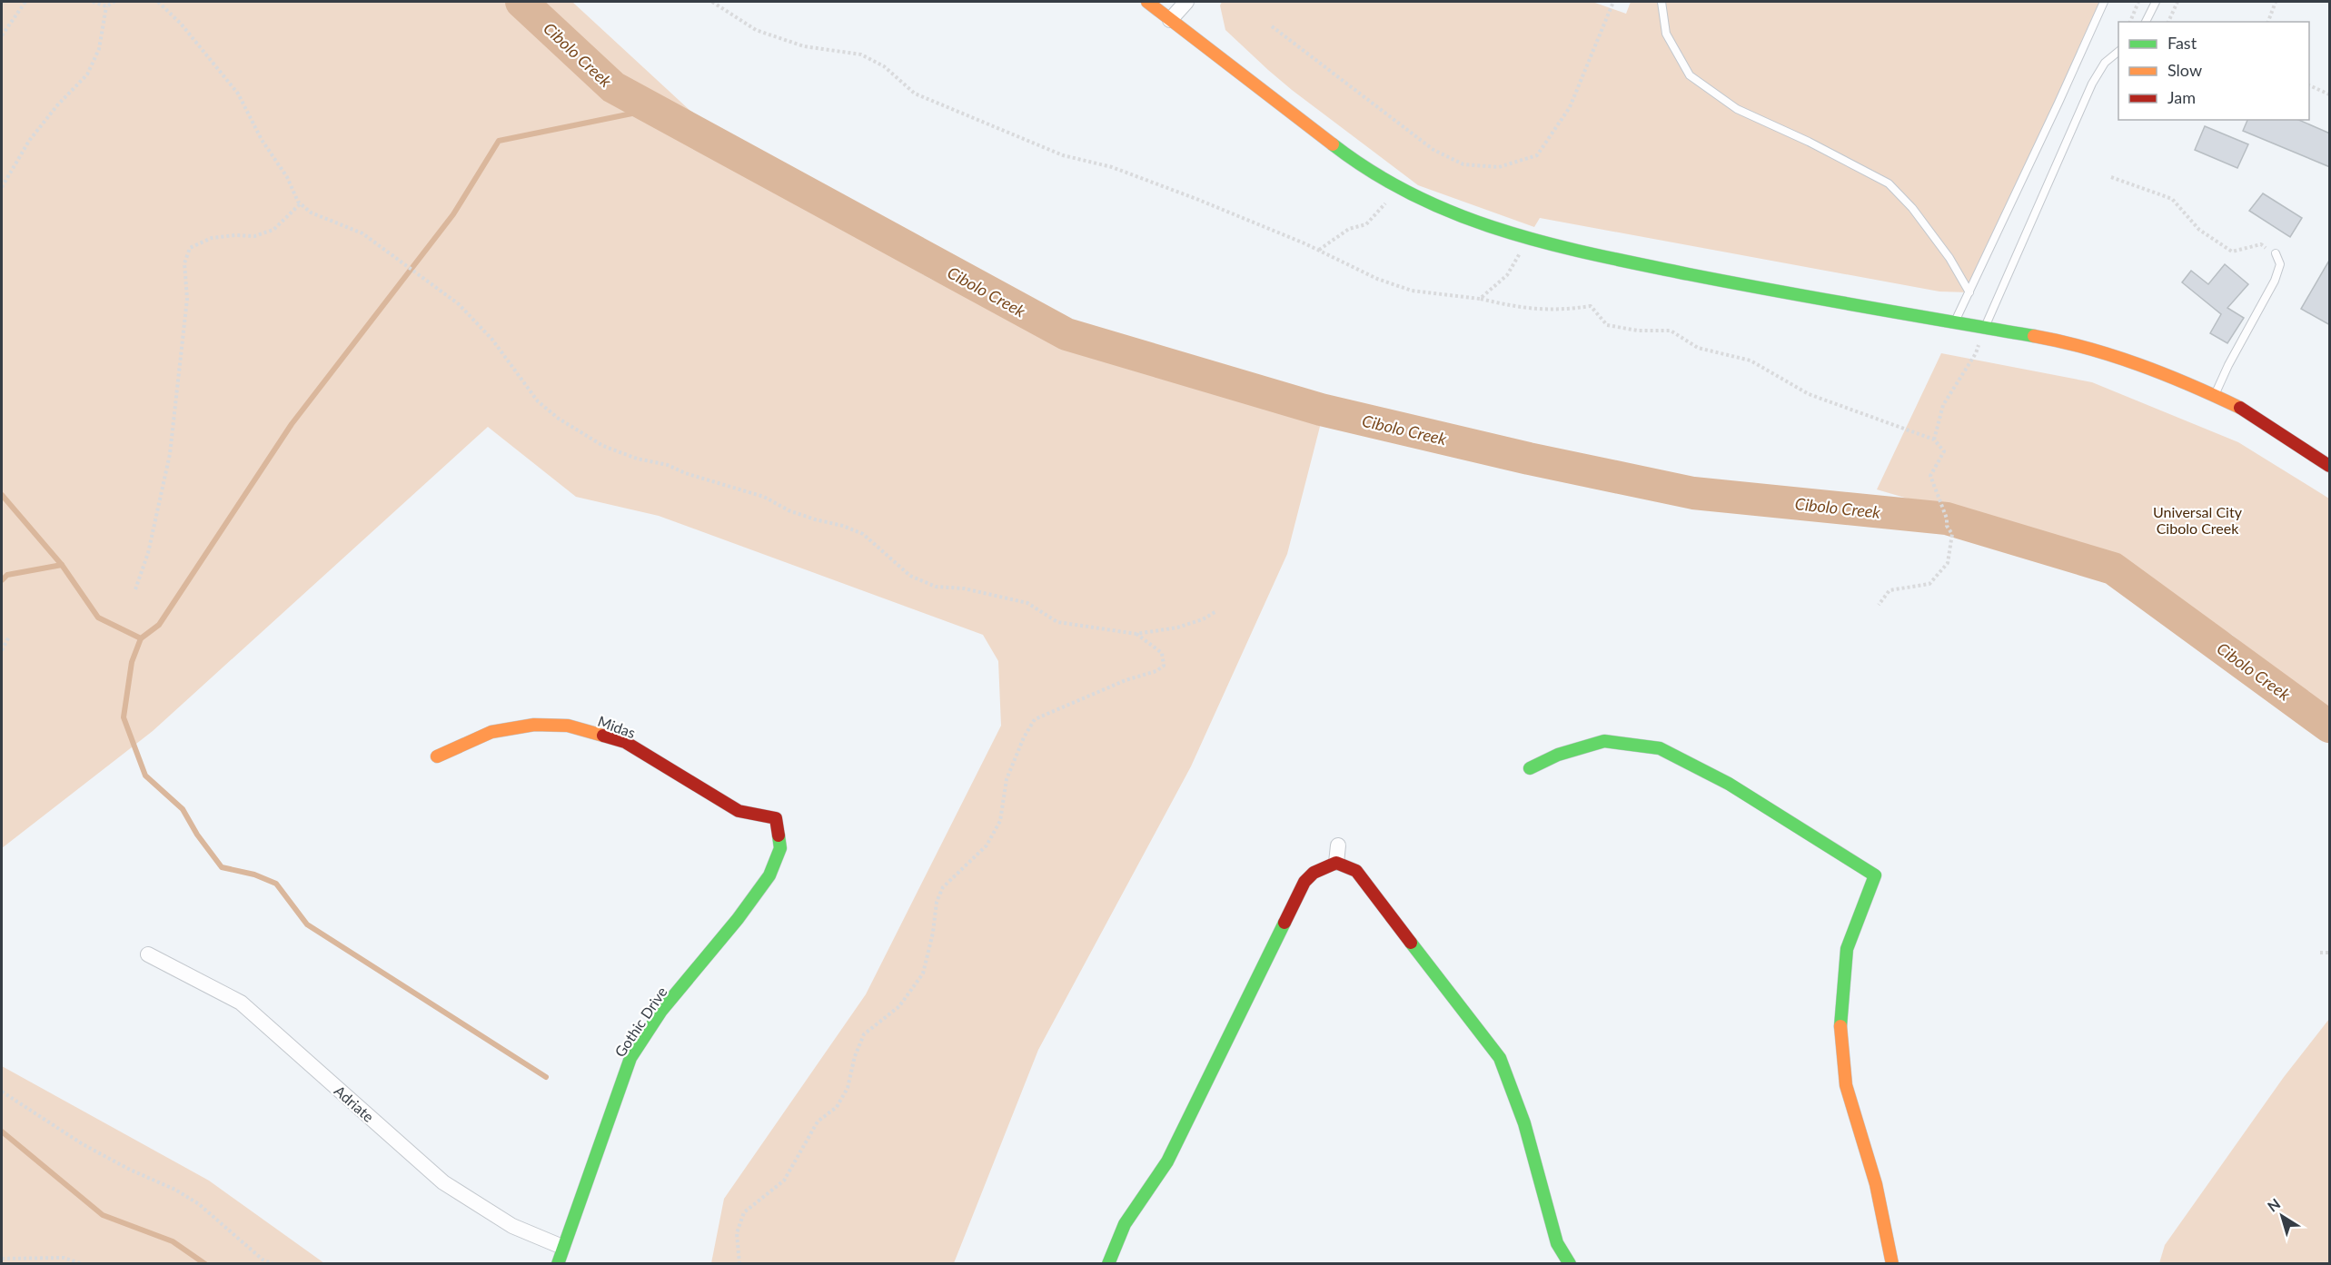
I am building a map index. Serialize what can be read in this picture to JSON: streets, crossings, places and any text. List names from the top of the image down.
{
  "streets": {
    "street": ["Midas", "Gothic Drive", "Adriate"]
  },
  "crossings": [
    ["Midas", "Gothic Drive"],
    ["Gothic Drive", "Adriate"]
  ],
  "water": ["Cibolo Creek"],
  "parks": ["Universal City Cibolo Creek"],
  "legend": ["Fast", "Slow", "Jam"],
  "north": "top left"
}
